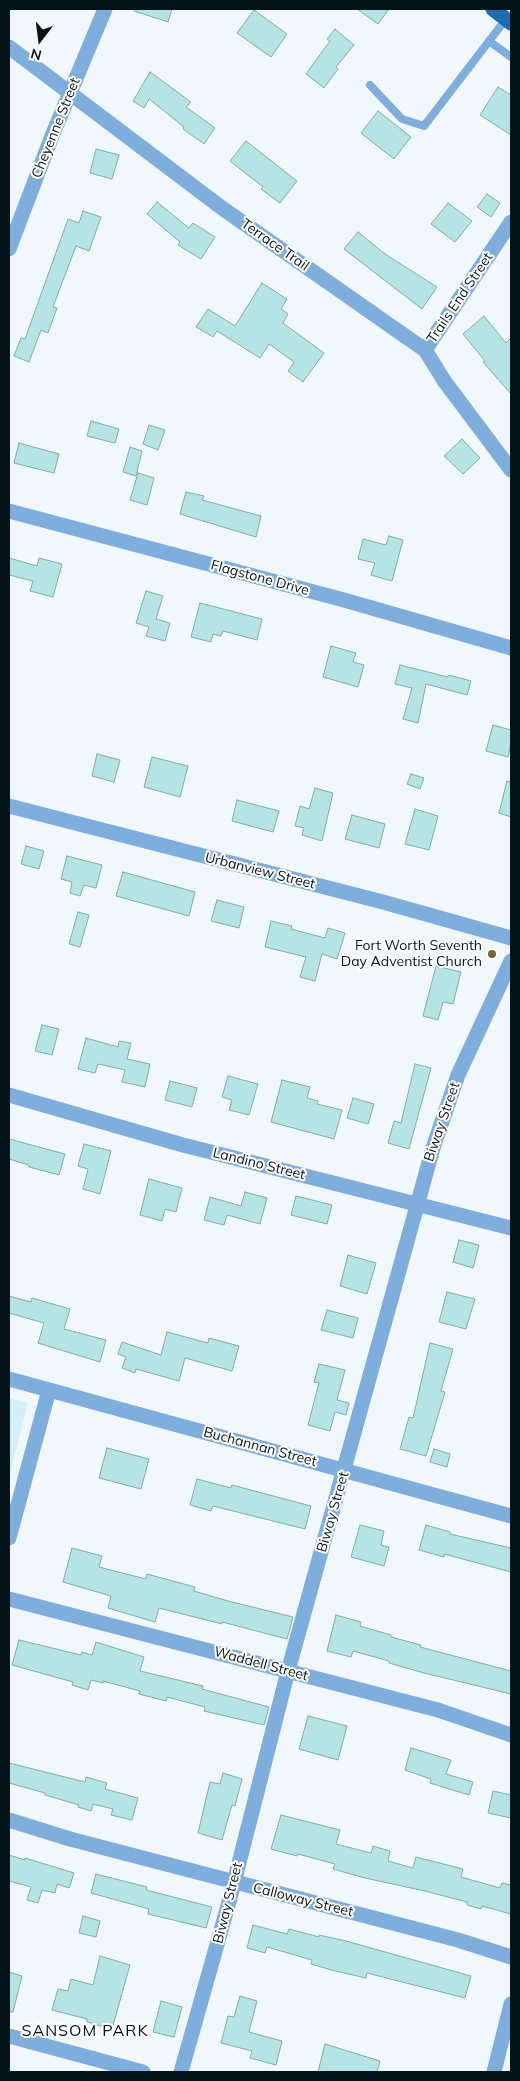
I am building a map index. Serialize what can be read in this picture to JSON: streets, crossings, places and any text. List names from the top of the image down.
{
  "streets": {
    "street": [
      "Cheyenne Street",
      "Terrace Trail",
      "Trails End Street",
      "Flagstone Drive",
      "Urbanview Street",
      "Biway Street",
      "Landino Street",
      "Buchannan Street",
      "Waddell Street",
      "Calloway Street"
    ]
  },
  "crossings": [
    ["Cheyenne Street", "Terrace Trail"],
    ["Terrace Trail", "Trails End Street"],
    ["Biway Street", "Landino Street"],
    ["Biway Street", "Buchannan Street"],
    ["Biway Street", "Waddell Street"],
    ["Biway Street", "Calloway Street"]
  ],
  "districts": ["SANSOM PARK"],
  "places": ["Fort Worth Seventh Day Adventist Church"],
  "north": "bottom"
}
